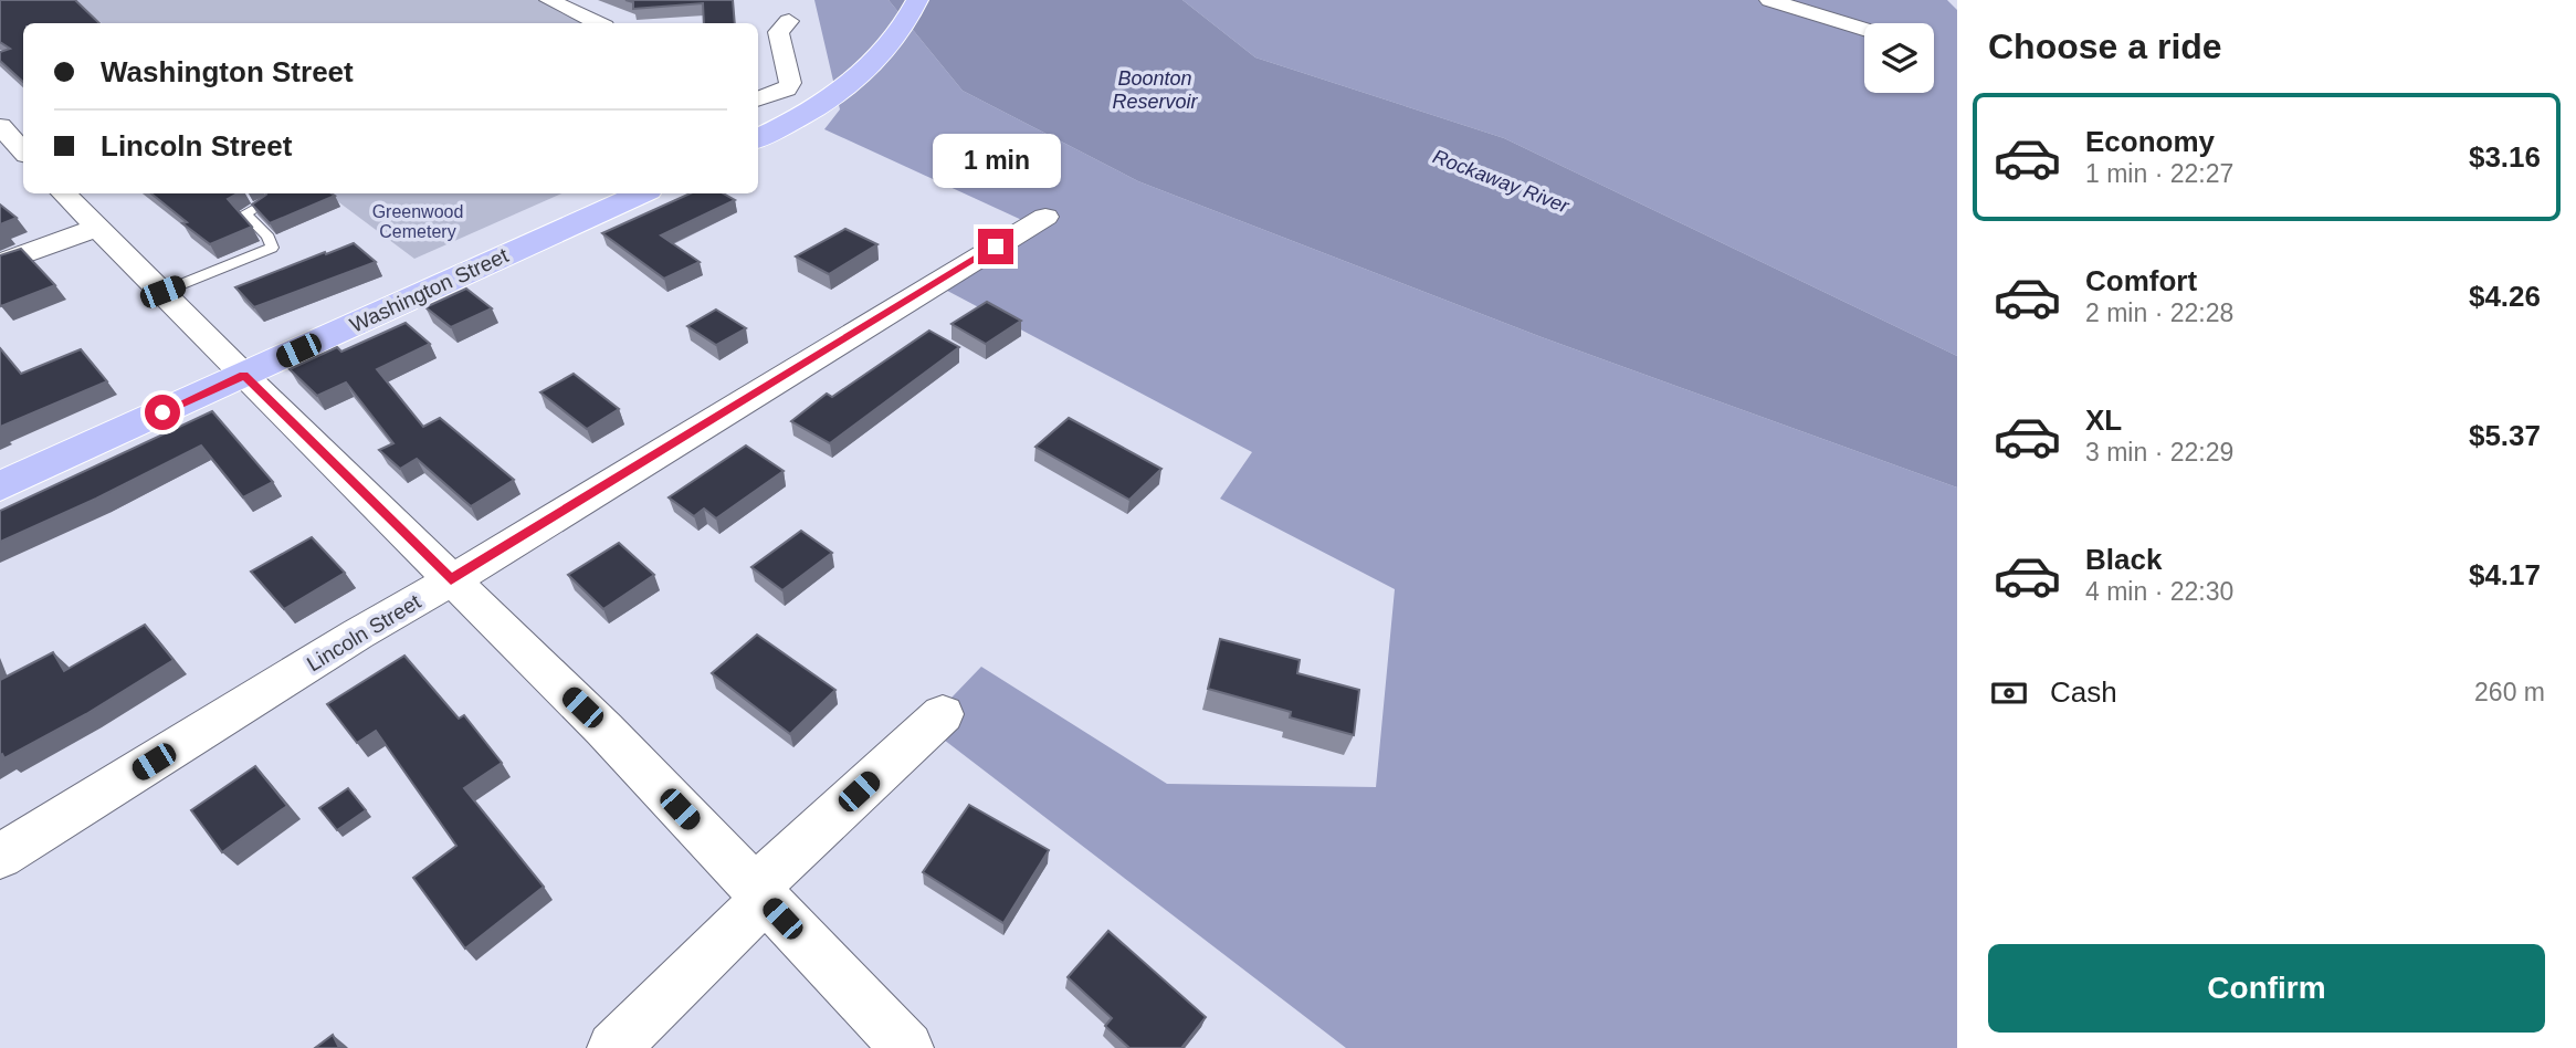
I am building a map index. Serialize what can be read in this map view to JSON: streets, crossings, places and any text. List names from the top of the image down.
{
  "streets": {
    "main road": ["Washington Street"],
    "street": ["Lincoln Street"]
  },
  "water": ["Boonton Reservoir", "Rockaway River"],
  "parks": ["Greenwood Cemetery"],
  "page": {
    "heading": "Choose a ride",
    "banner": ["Washington Street", "Lincoln Street"],
    "list": [
      {
        "name": "Economy",
        "note": "1 min · 22:27",
        "value": "$3.16"
      },
      {
        "name": "Comfort",
        "note": "2 min · 22:28",
        "value": "$4.26"
      },
      {
        "name": "XL",
        "note": "3 min · 22:29",
        "value": "$5.37"
      },
      {
        "name": "Black",
        "note": "4 min · 22:30",
        "value": "$4.17"
      }
    ],
    "bubble": "1 min",
    "pay": ["Cash", "260 m"],
    "buttons": "Confirm"
  }
}
